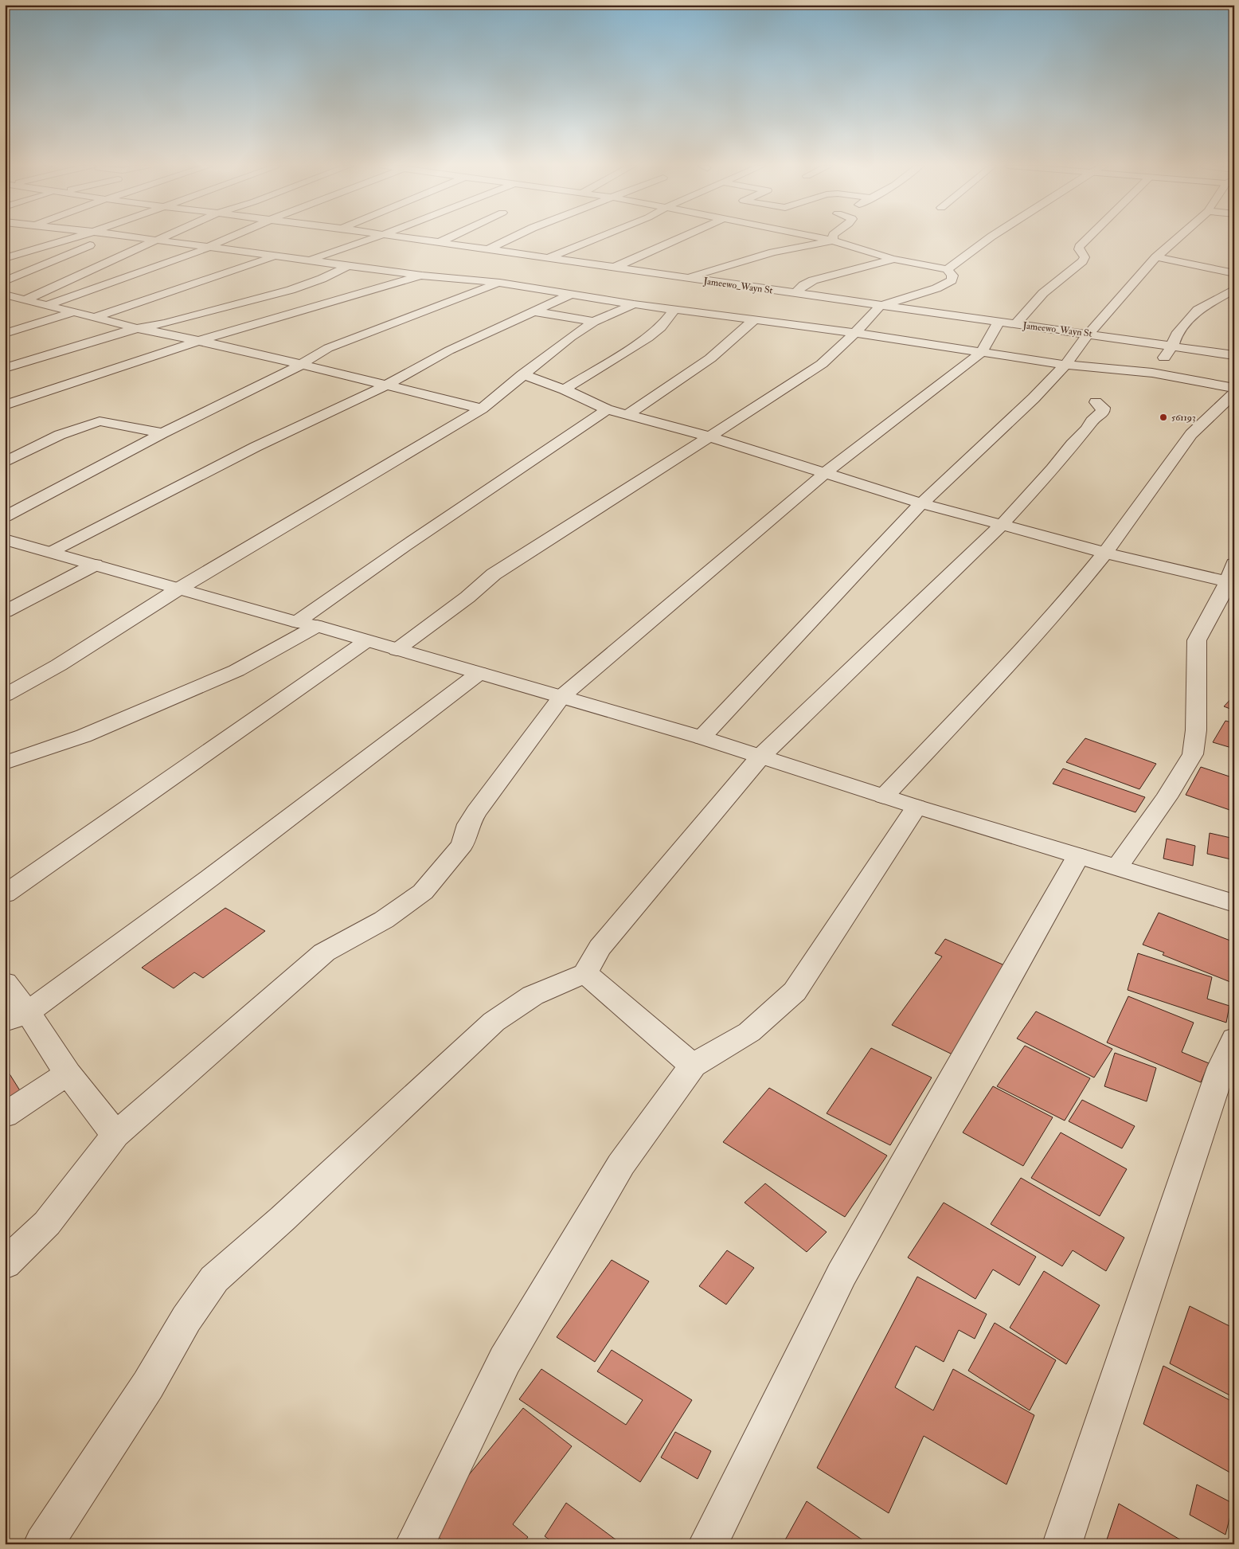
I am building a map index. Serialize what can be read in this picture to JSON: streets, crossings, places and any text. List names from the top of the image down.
{
  "streets": {
    "street": ["Jameewo_Wayn St"]
  },
  "places": ["561193"]
}
